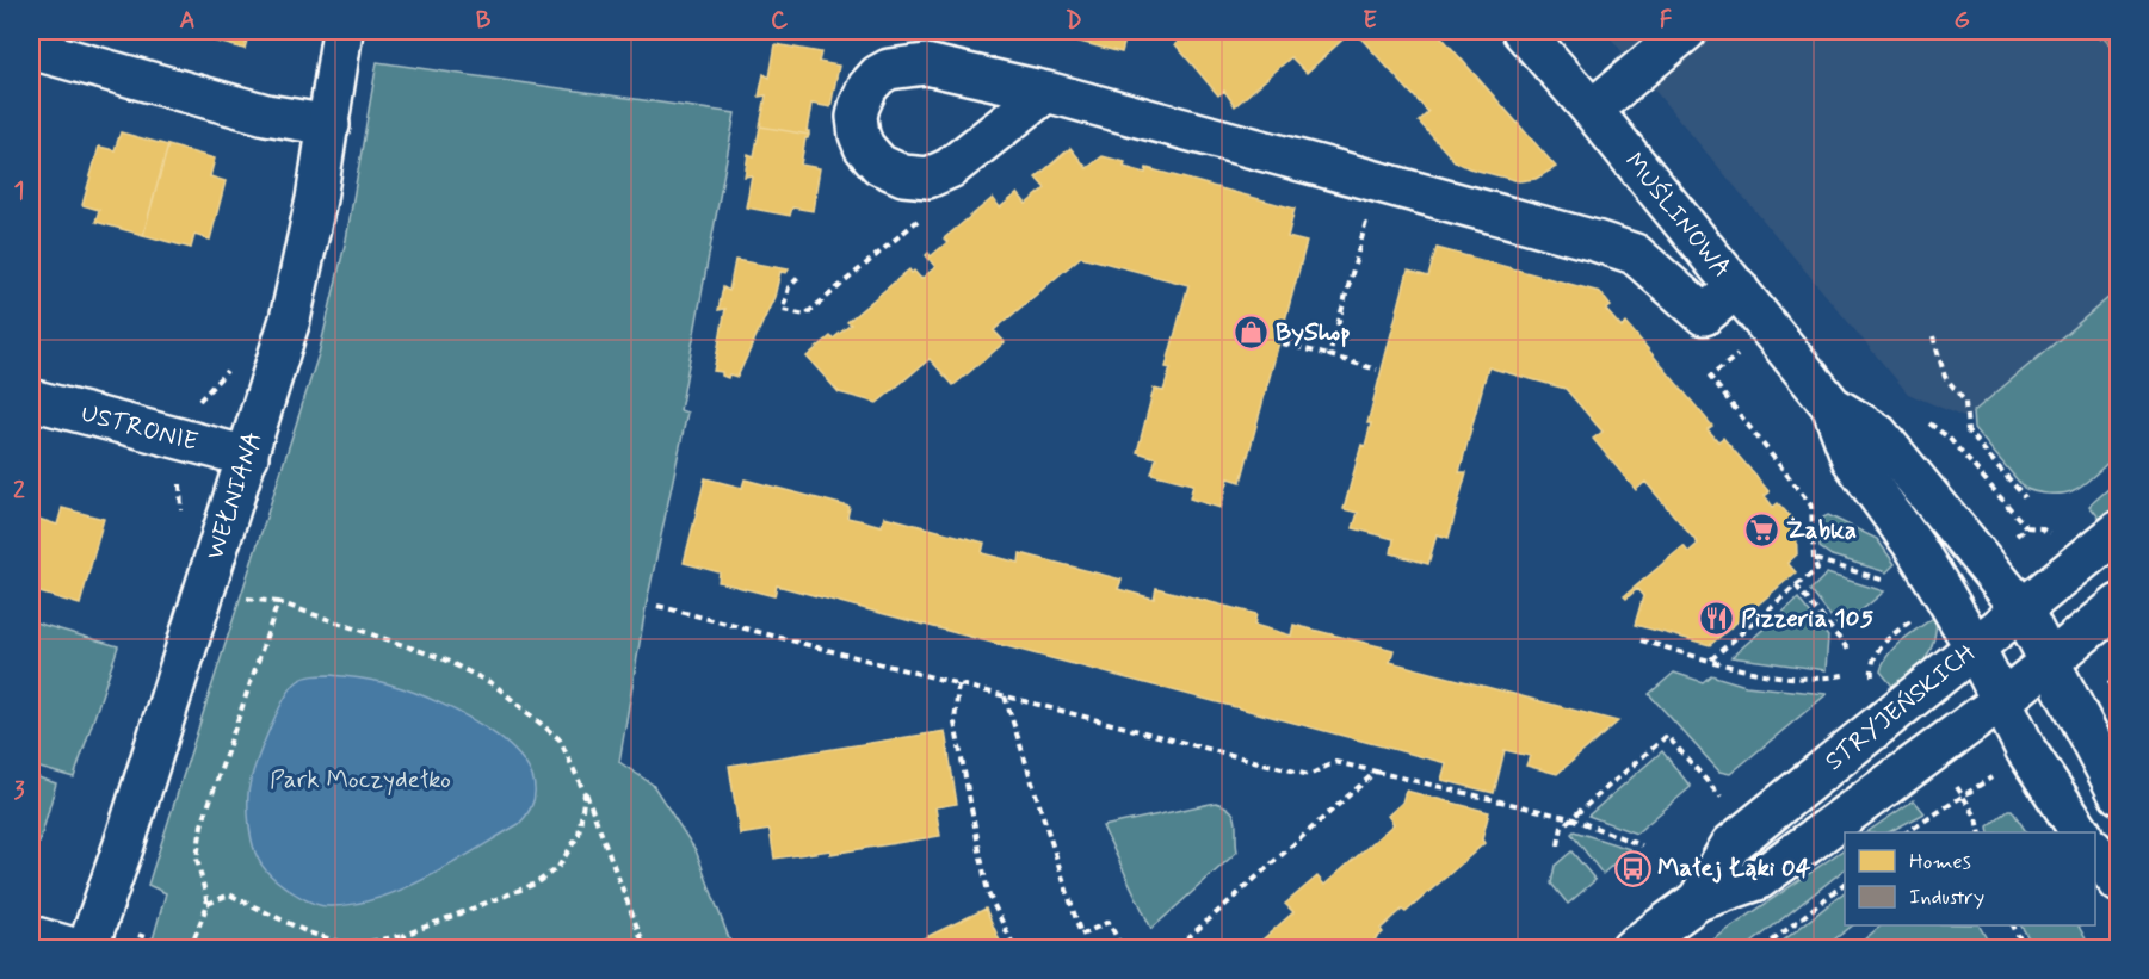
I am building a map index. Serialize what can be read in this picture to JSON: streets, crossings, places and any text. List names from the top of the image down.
{
  "streets": {
    "street": [
      "MUŚLINOWA",
      "USTRONIE",
      "WEŁNIANA",
      "STRYJEŃSKICH"
    ]
  },
  "crossings": [
    ["MUŚLINOWA", "STRYJEŃSKICH"],
    ["USTRONIE", "WEŁNIANA"]
  ],
  "parks": ["Park Moczydełko"],
  "places": {
    "shop": ["ByShop"],
    "supermarket": ["Żabka"],
    "restaurant": ["Pizzeria 105"],
    "bus stop": ["Małej Łąki 04"]
  },
  "legend": ["Homes", "Industry"],
  "grid": {
    "columns": [
      "A",
      "B",
      "C",
      "D",
      "E",
      "F",
      "G"
    ],
    "rows": ["1", "2", "3"]
  }
}
